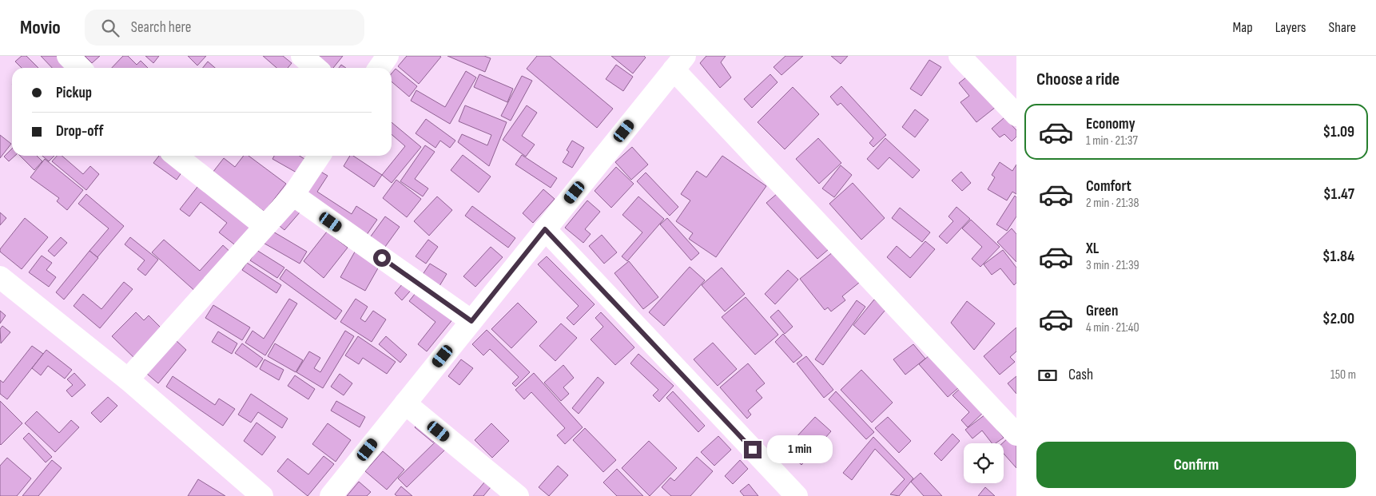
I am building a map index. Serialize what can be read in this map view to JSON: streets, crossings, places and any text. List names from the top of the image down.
{
  "page": {
    "header": "Movio",
    "search": "Search here",
    "nav": ["Map", "Layers", "Share"],
    "heading": "Choose a ride",
    "banner": ["Pickup", "Drop-off"],
    "list": [
      {
        "name": "Economy",
        "note": "1 min · 21:37",
        "value": "$1.09"
      },
      {
        "name": "Comfort",
        "note": "2 min · 21:38",
        "value": "$1.47"
      },
      {
        "name": "XL",
        "note": "3 min · 21:39",
        "value": "$1.84"
      },
      {
        "name": "Green",
        "note": "4 min · 21:40",
        "value": "$2.00"
      }
    ],
    "pay": ["Cash", "150 m"],
    "buttons": "Confirm",
    "bubble": "1 min"
  }
}
